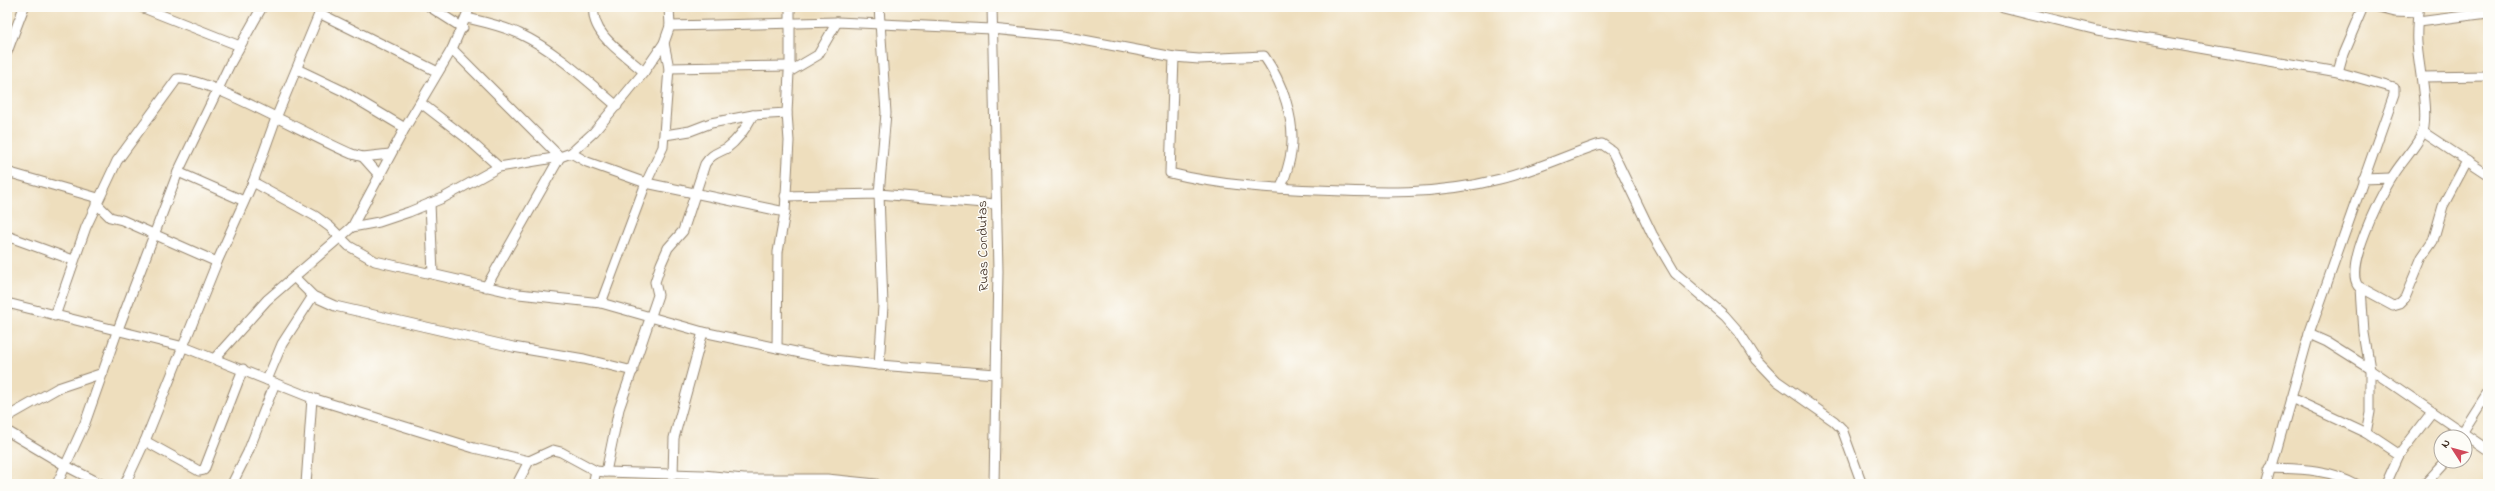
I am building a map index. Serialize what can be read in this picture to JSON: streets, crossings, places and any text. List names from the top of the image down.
{
  "streets": {
    "street": ["Ruas Condutas"]
  },
  "north": "top left"
}
